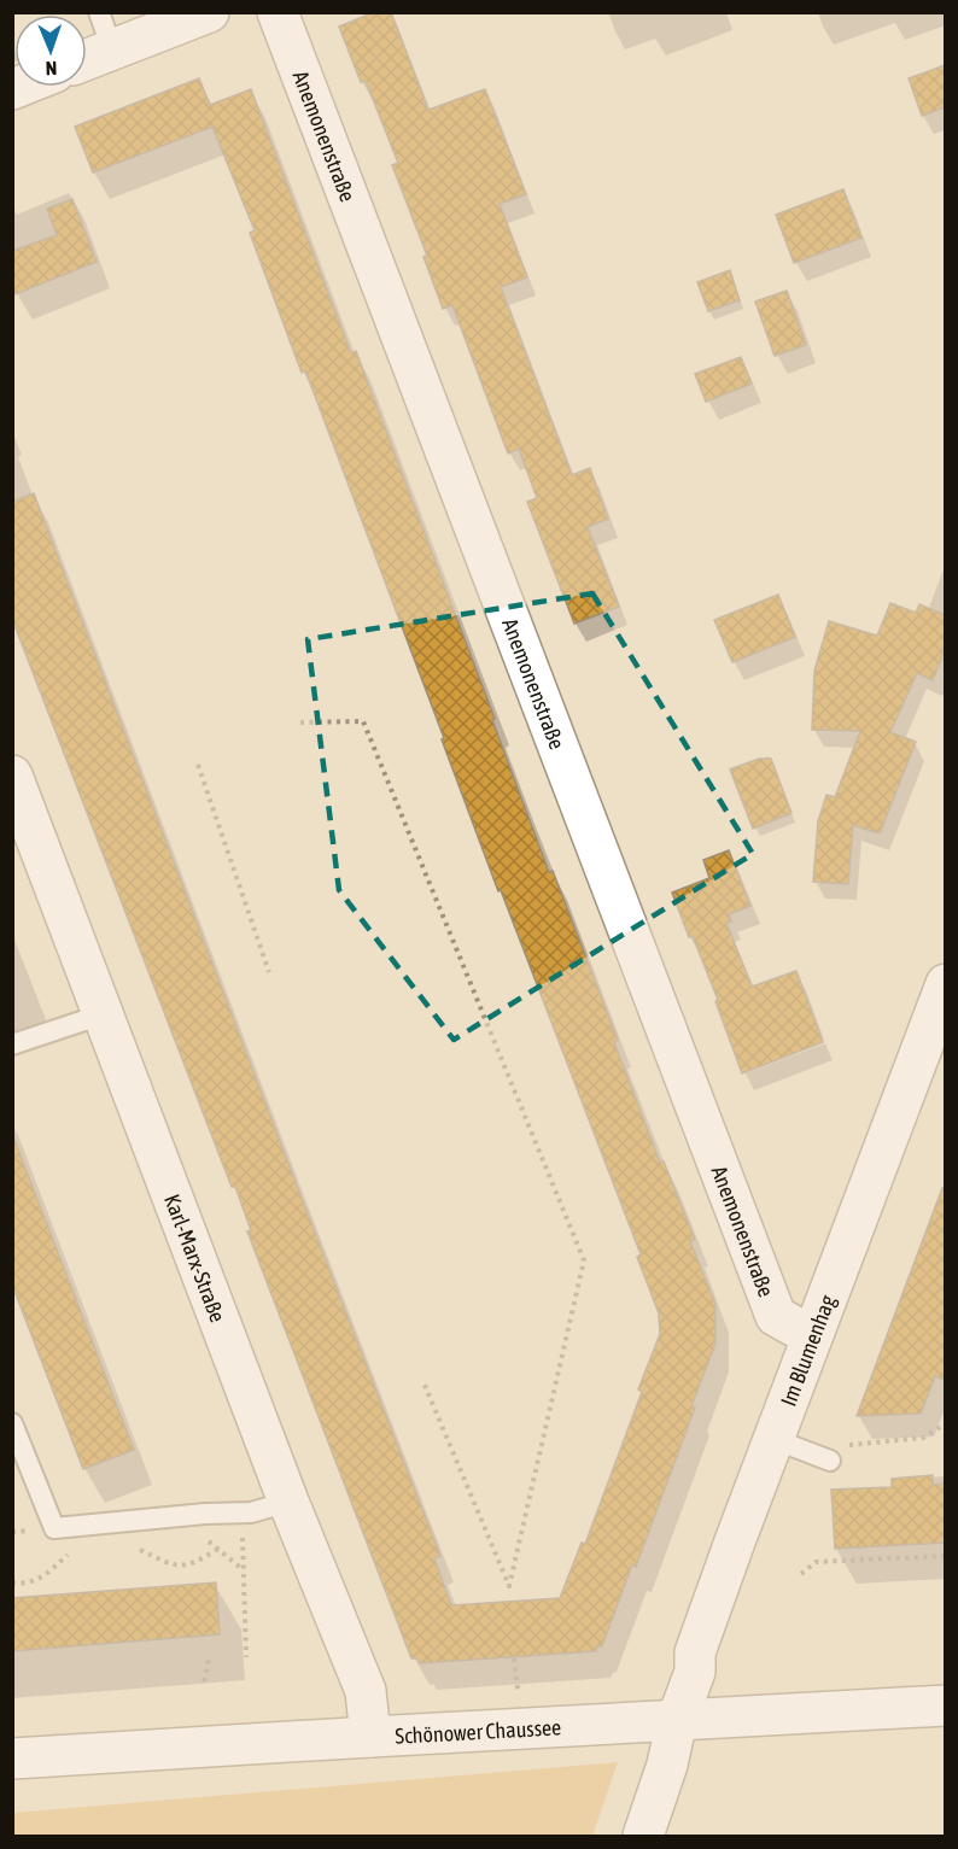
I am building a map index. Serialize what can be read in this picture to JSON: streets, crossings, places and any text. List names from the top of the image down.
{
  "streets": {
    "street": [
      "Anemonenstraße",
      "Karl-Marx-Straße",
      "Im Blumenhag",
      "Schönower Chaussee"
    ]
  },
  "crossings": [
    ["Anemonenstraße", "Im Blumenhag"],
    ["Karl-Marx-Straße", "Schönower Chaussee"],
    ["Im Blumenhag", "Schönower Chaussee"]
  ],
  "north": "bottom"
}
